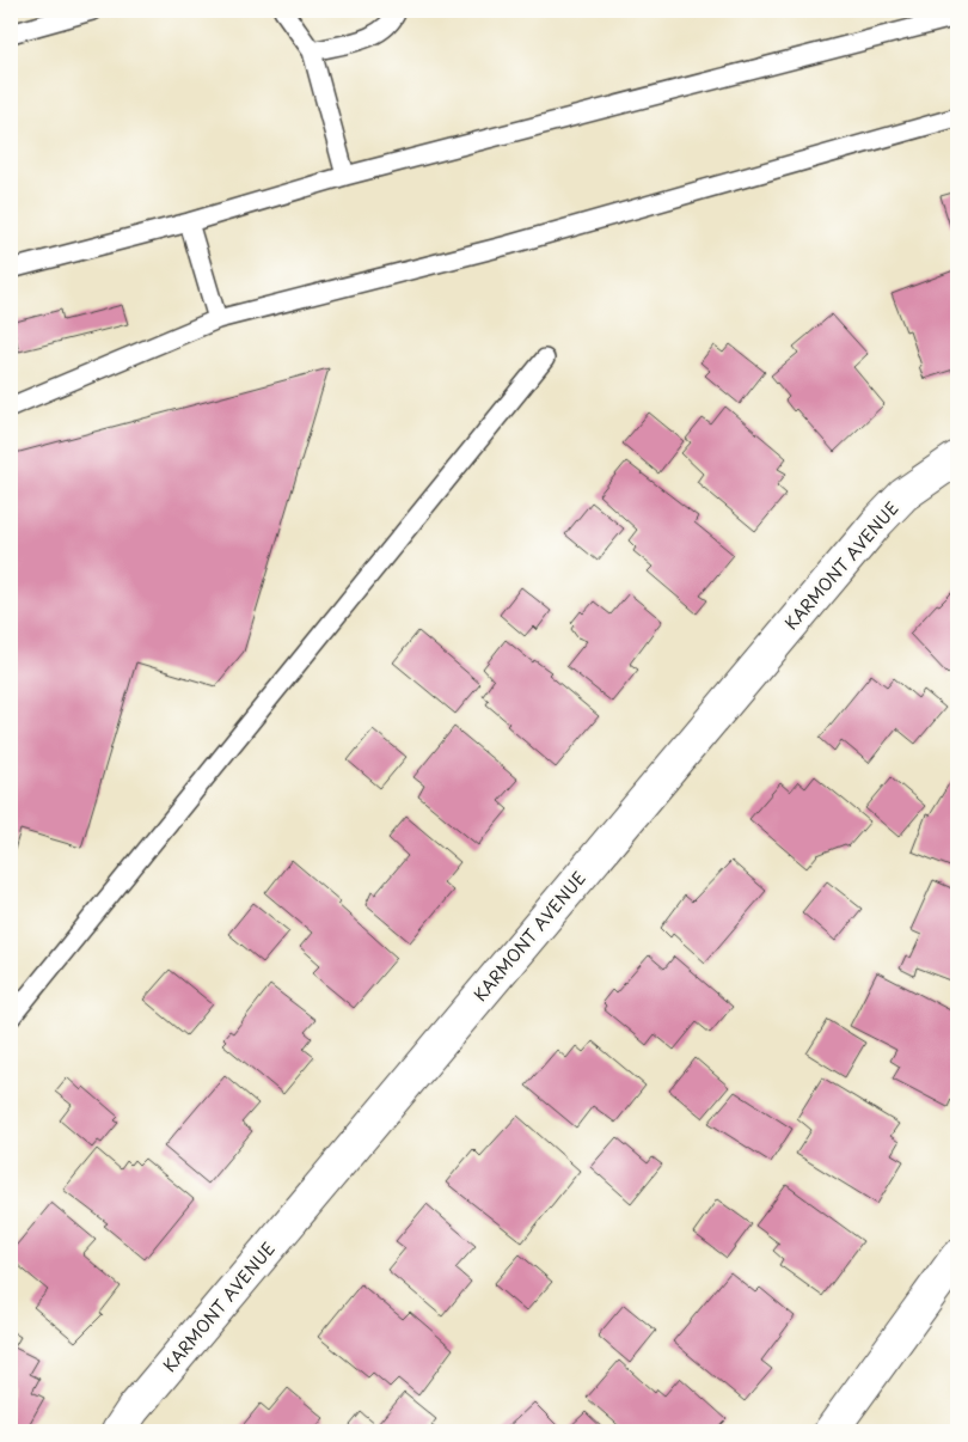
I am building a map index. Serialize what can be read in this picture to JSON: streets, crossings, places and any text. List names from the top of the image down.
{
  "streets": {
    "street": ["KARMONT AVENUE"]
  }
}
